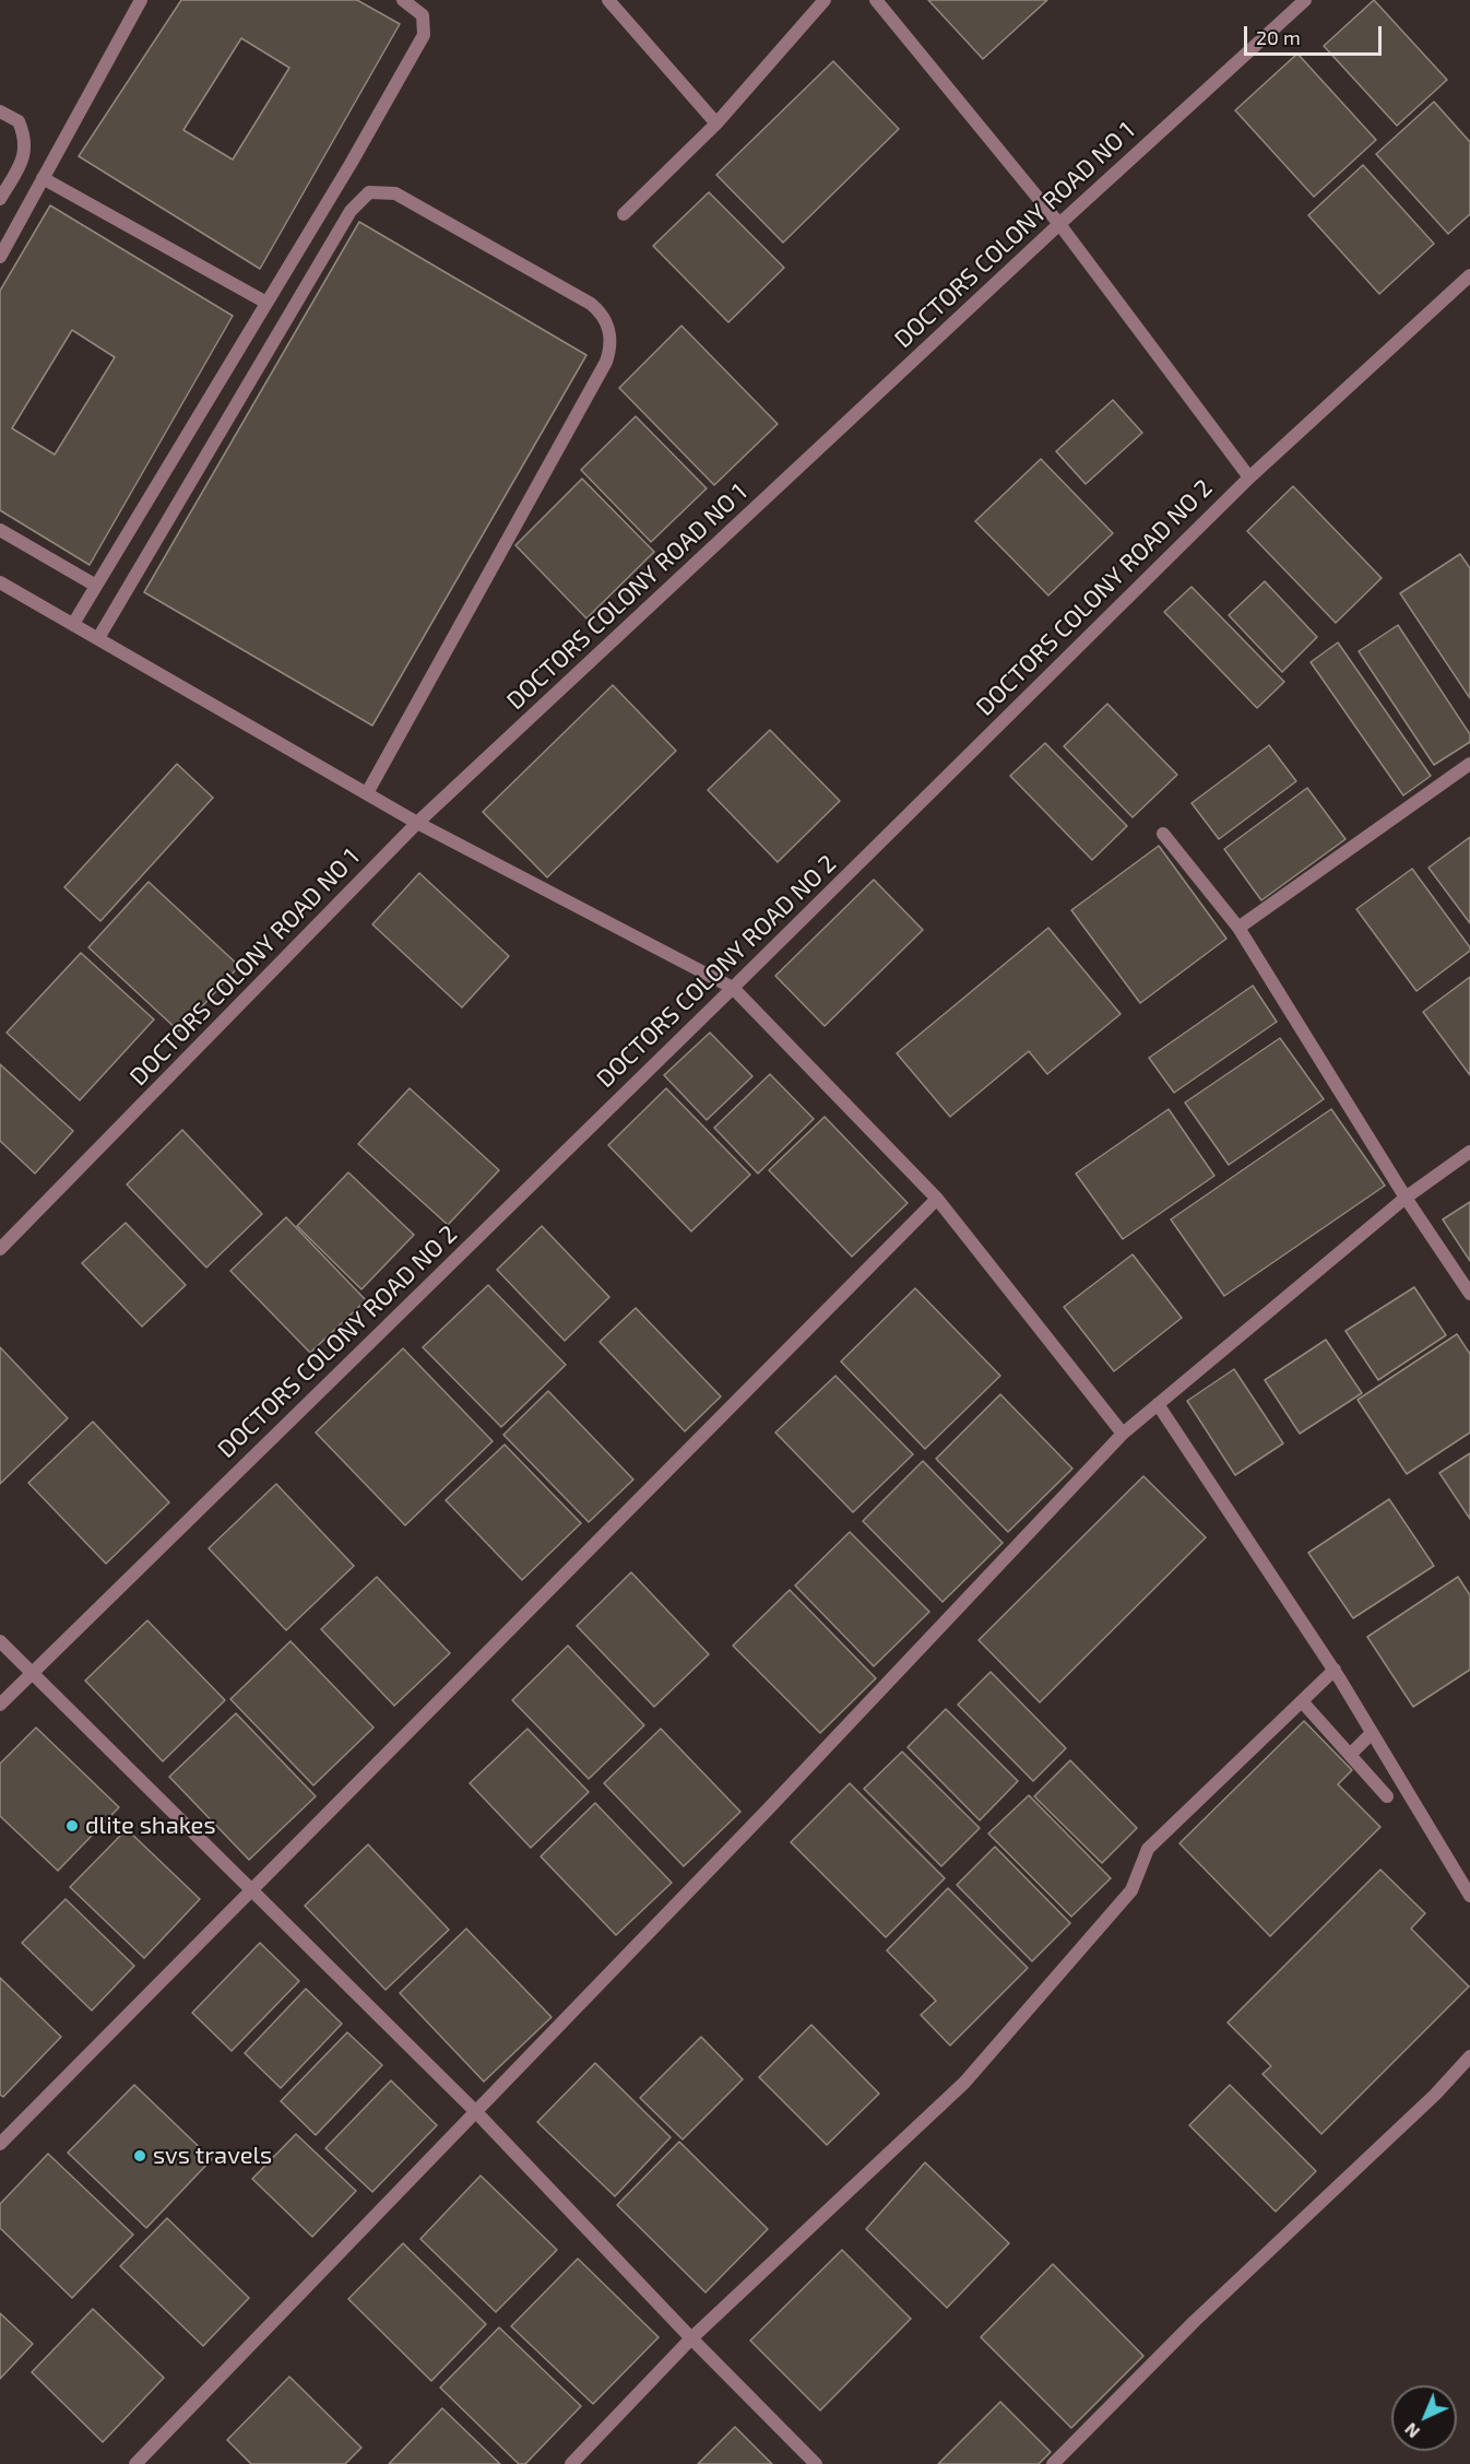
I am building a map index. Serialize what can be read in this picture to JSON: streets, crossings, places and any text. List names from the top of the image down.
{
  "streets": {
    "street": ["DOCTORS COLONY ROAD NO 1", "DOCTORS COLONY ROAD NO 2"]
  },
  "places": ["dlite shakes", "svs travels"],
  "scale_bar": "20 m",
  "north": "bottom left"
}
